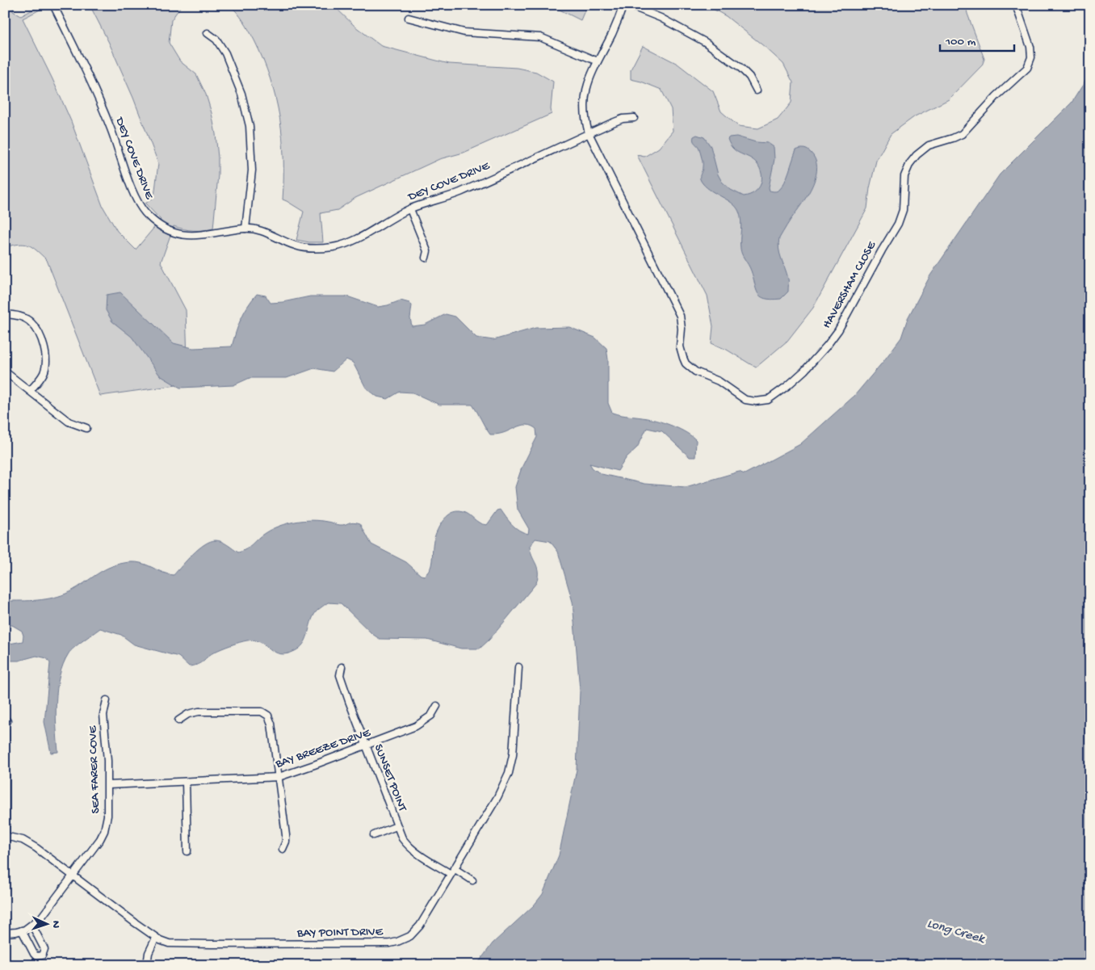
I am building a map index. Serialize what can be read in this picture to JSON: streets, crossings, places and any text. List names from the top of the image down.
{
  "streets": {
    "street": [
      "DEY COVE DRIVE",
      "HAVERSHAM CLOSE",
      "BAY BREEZE DRIVE",
      "SEA FARER COVE",
      "SUNSET POINT",
      "BAY POINT DRIVE"
    ]
  },
  "crossings": [
    ["DEY COVE DRIVE", "HAVERSHAM CLOSE"],
    ["BAY BREEZE DRIVE", "SEA FARER COVE"],
    ["BAY BREEZE DRIVE", "SUNSET POINT"],
    ["SEA FARER COVE", "BAY POINT DRIVE"],
    ["SUNSET POINT", "BAY POINT DRIVE"]
  ],
  "water": ["Long Creek"],
  "scale_bar": "100 m",
  "north": "right"
}
